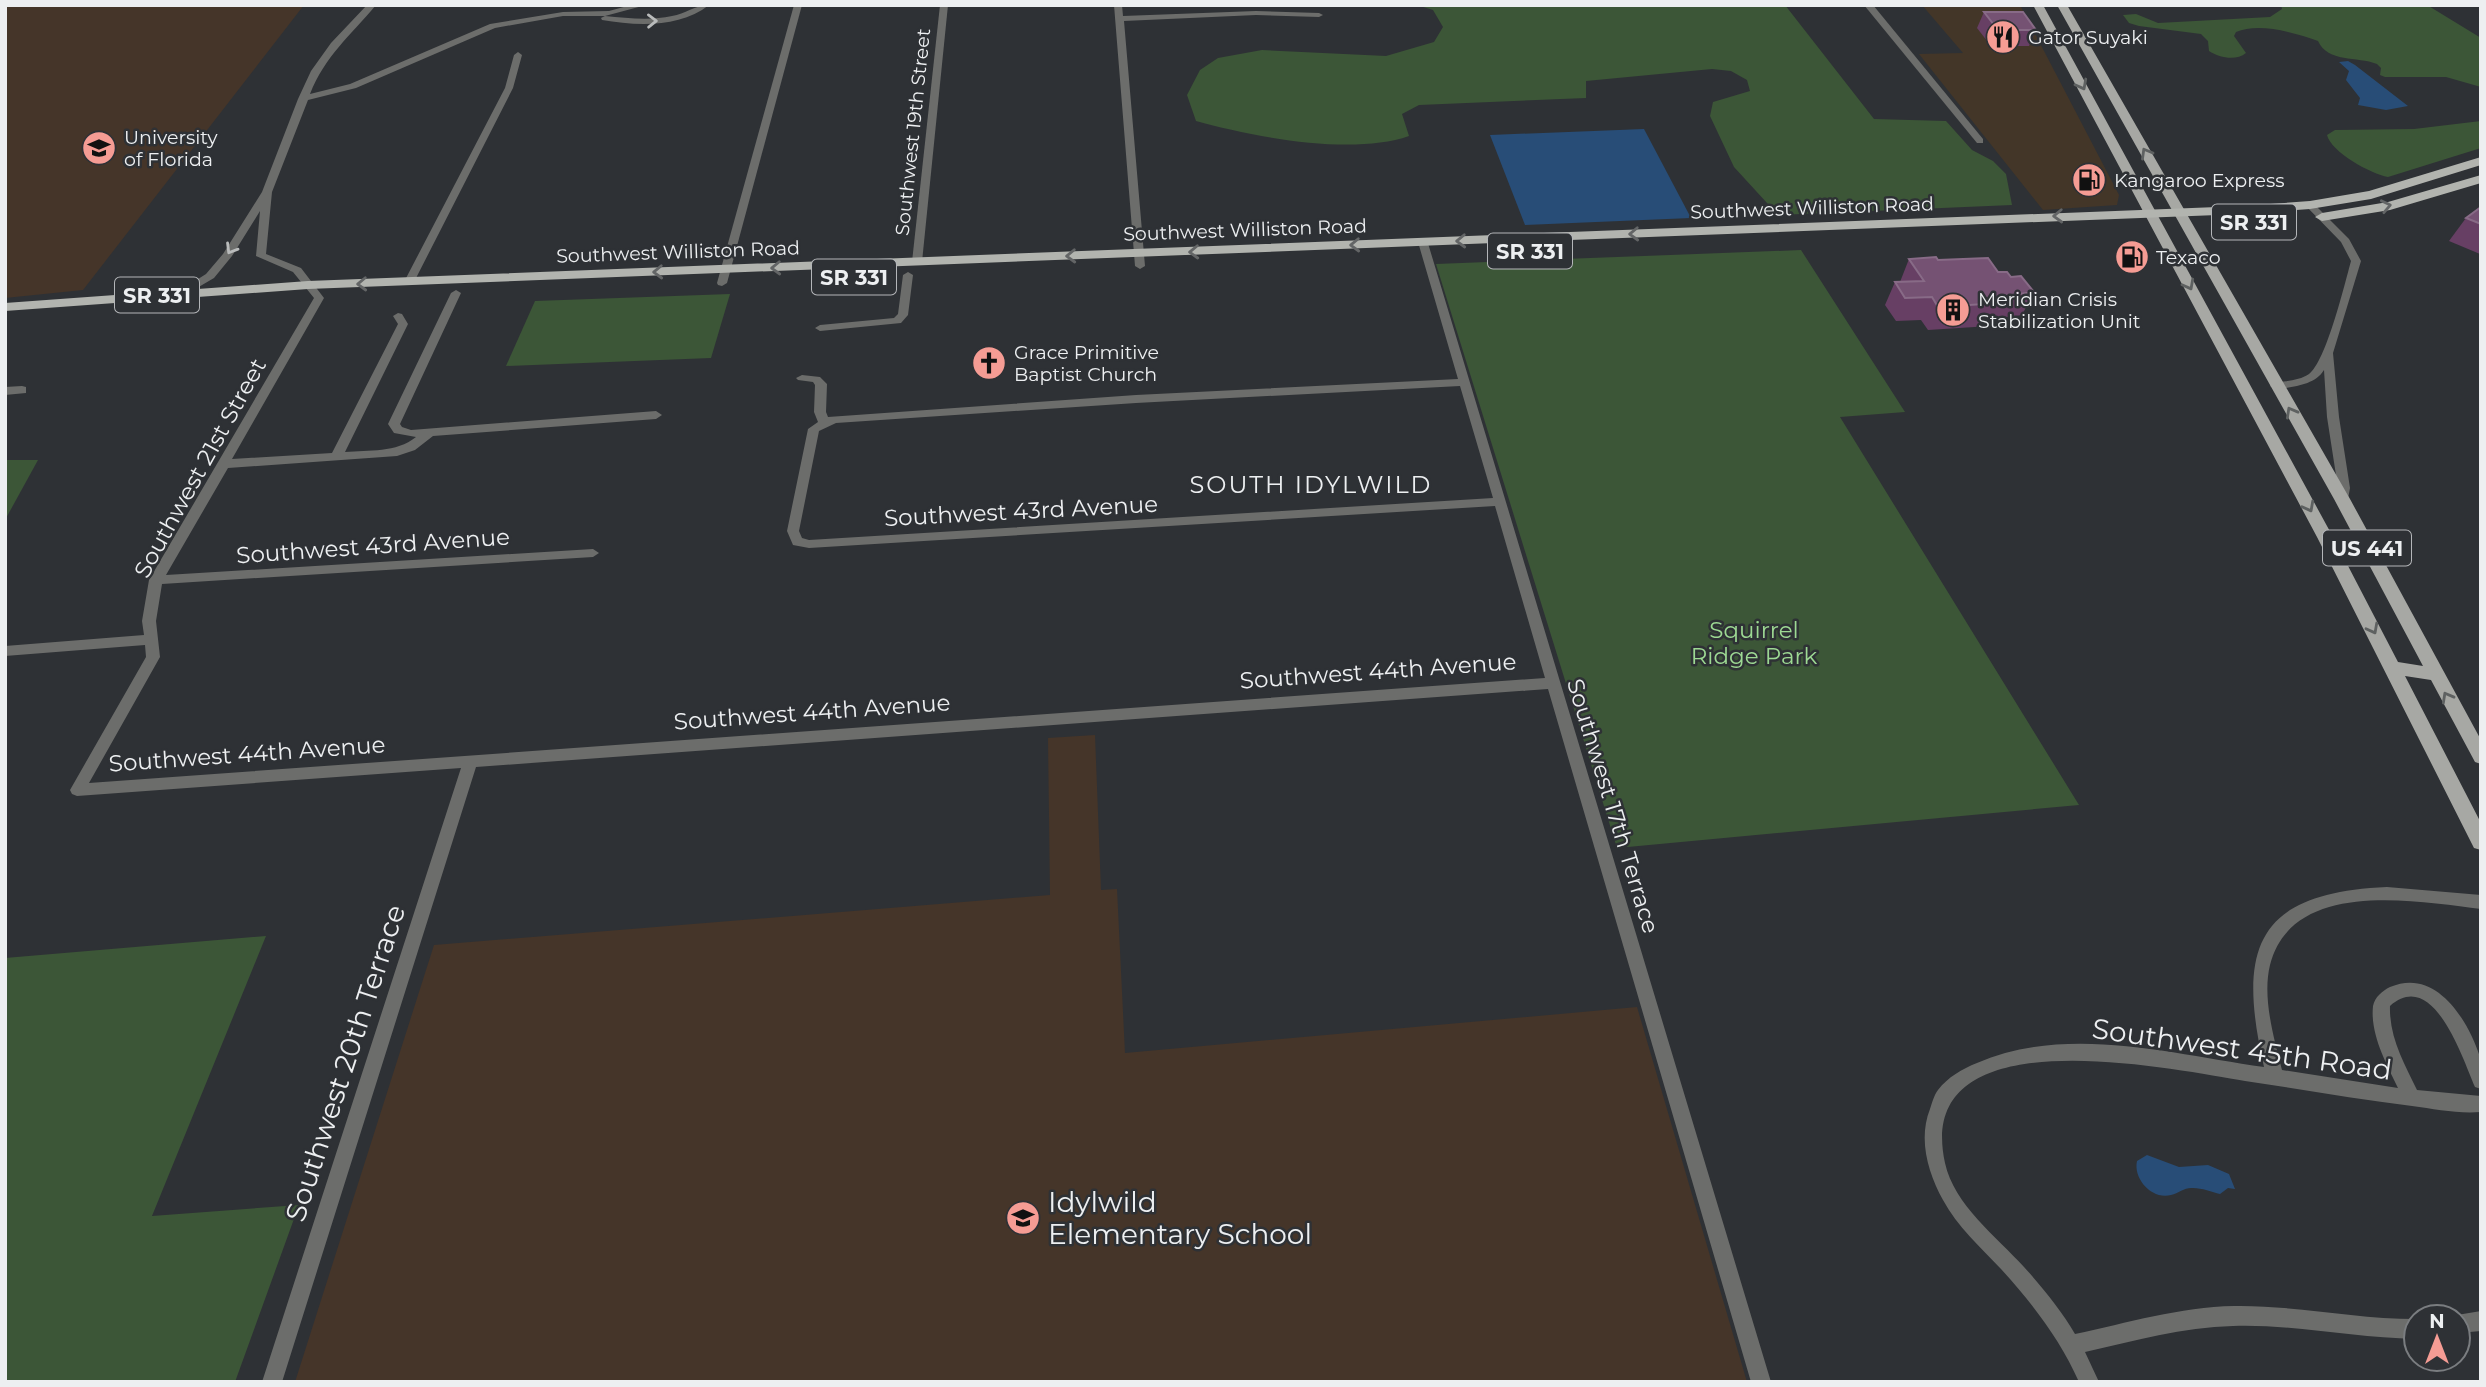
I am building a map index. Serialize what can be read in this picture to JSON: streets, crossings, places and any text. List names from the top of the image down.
{
  "streets": {
    "highway": ["Southwest Williston Road", "SR 331"],
    "main road": ["US 441"],
    "street": [
      "Southwest 19th Street",
      "Southwest 21st Street",
      "Southwest 43rd Avenue",
      "Southwest 44th Avenue",
      "Southwest 17th Terrace",
      "Southwest 45th Road",
      "Southwest 20th Terrace"
    ]
  },
  "crossings": [
    ["Southwest 19th Street", "Southwest Williston Road"],
    ["Southwest Williston Road", "Southwest 21st Street"],
    ["Southwest Williston Road", "US 441"],
    ["Southwest Williston Road", "Southwest 17th Terrace"],
    ["Southwest 21st Street", "Southwest 43rd Avenue"],
    ["Southwest 21st Street", "Southwest 44th Avenue"],
    ["Southwest 43rd Avenue", "Southwest 17th Terrace"],
    ["Southwest 44th Avenue", "Southwest 17th Terrace"],
    ["Southwest 44th Avenue", "Southwest 20th Terrace"]
  ],
  "districts": ["SOUTH IDYLWILD"],
  "parks": ["Squirrel Ridge Park"],
  "places": {
    "restaurant": ["Gator Suyaki"],
    "school or university": ["University of Florida", "Idylwild Elementary School"],
    "fuel station": ["Kangaroo Express", "Texaco"],
    "building": ["Meridian Crisis Stabilization Unit"],
    "church": ["Grace Primitive Baptist Church"]
  },
  "north": "top"
}
